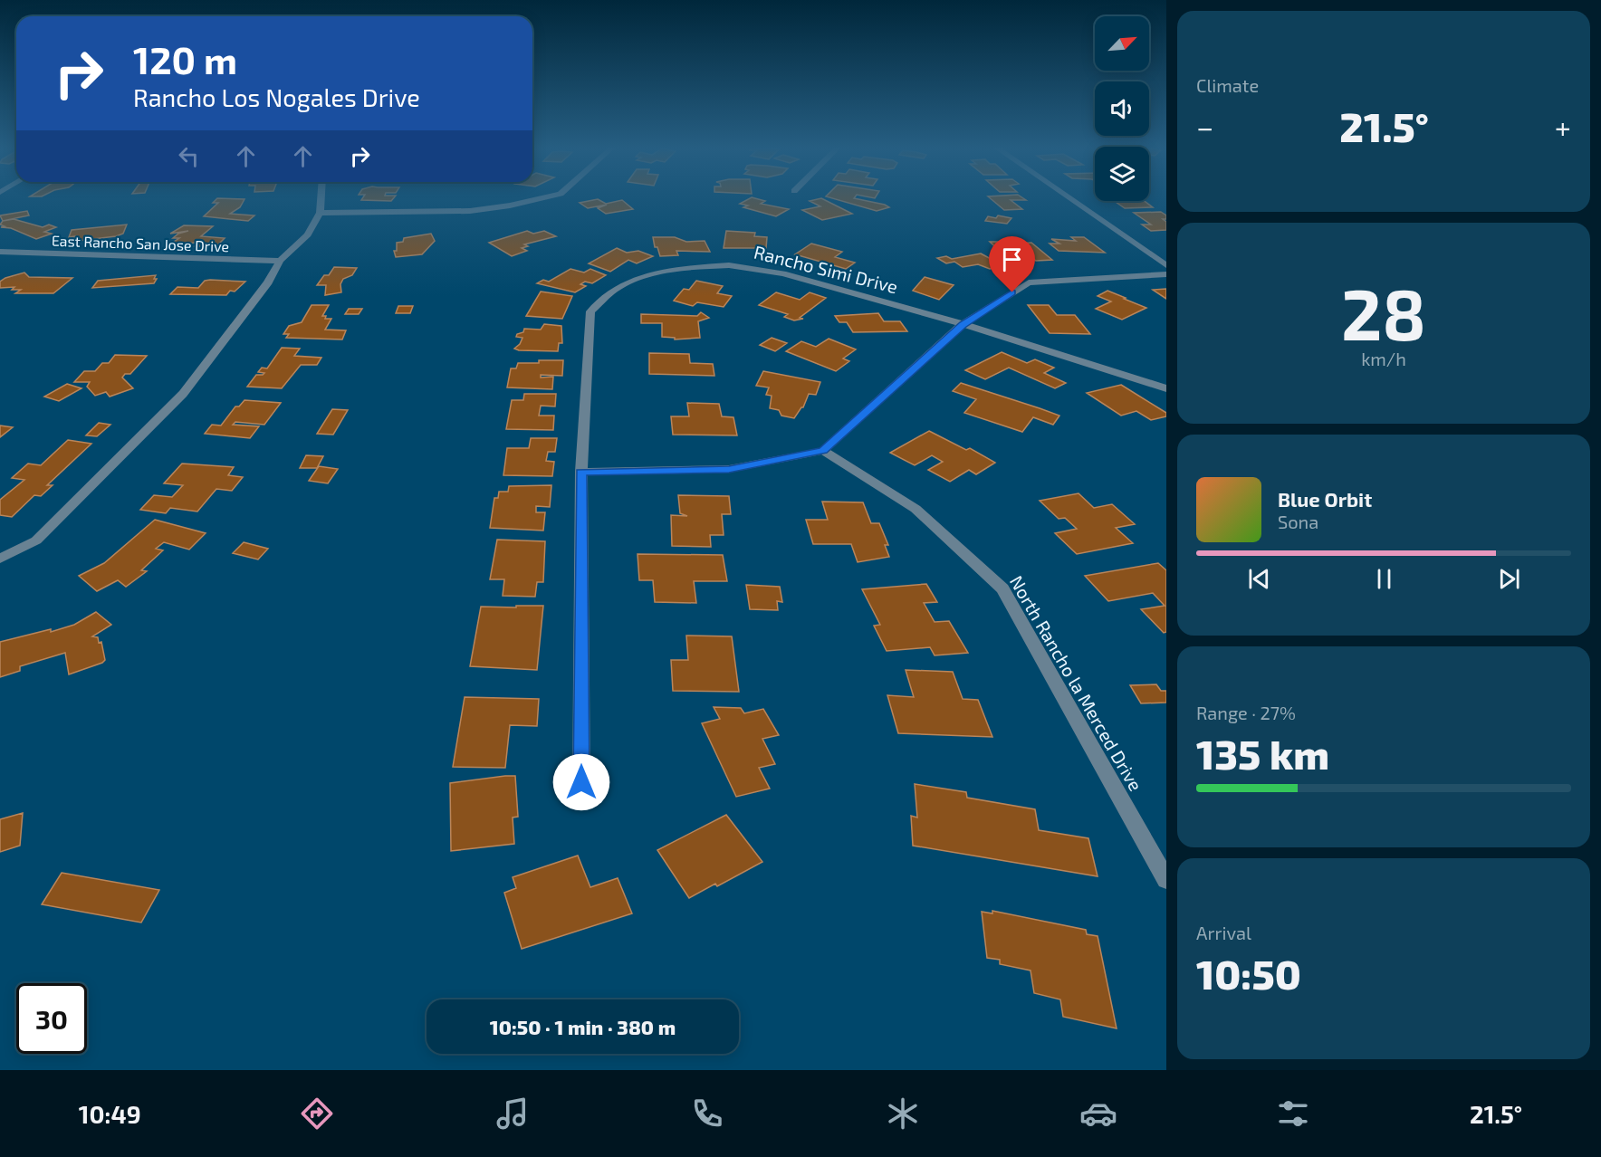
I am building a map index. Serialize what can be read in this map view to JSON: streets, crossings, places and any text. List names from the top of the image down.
{
  "streets": {
    "street": ["East Rancho San Jose Drive", "Rancho Simi Drive", "North Rancho la Merced Drive"]
  },
  "north": "top right",
  "page": {
    "tile": [
      "Climate",
      ["28", "km/h"],
      ["Range · 27%", "135 km"],
      ["Arrival", "10:50"]
    ],
    "turn": ["120 m", "Rancho Los Nogales Drive"],
    "heat": ["−", "21.5°", "+"],
    "song": ["Blue Orbit", "Sona"],
    "limit": "30",
    "trip": "10:50 · 1 min · 380 m",
    "tabs": ["10:49", "21.5°"]
  }
}
